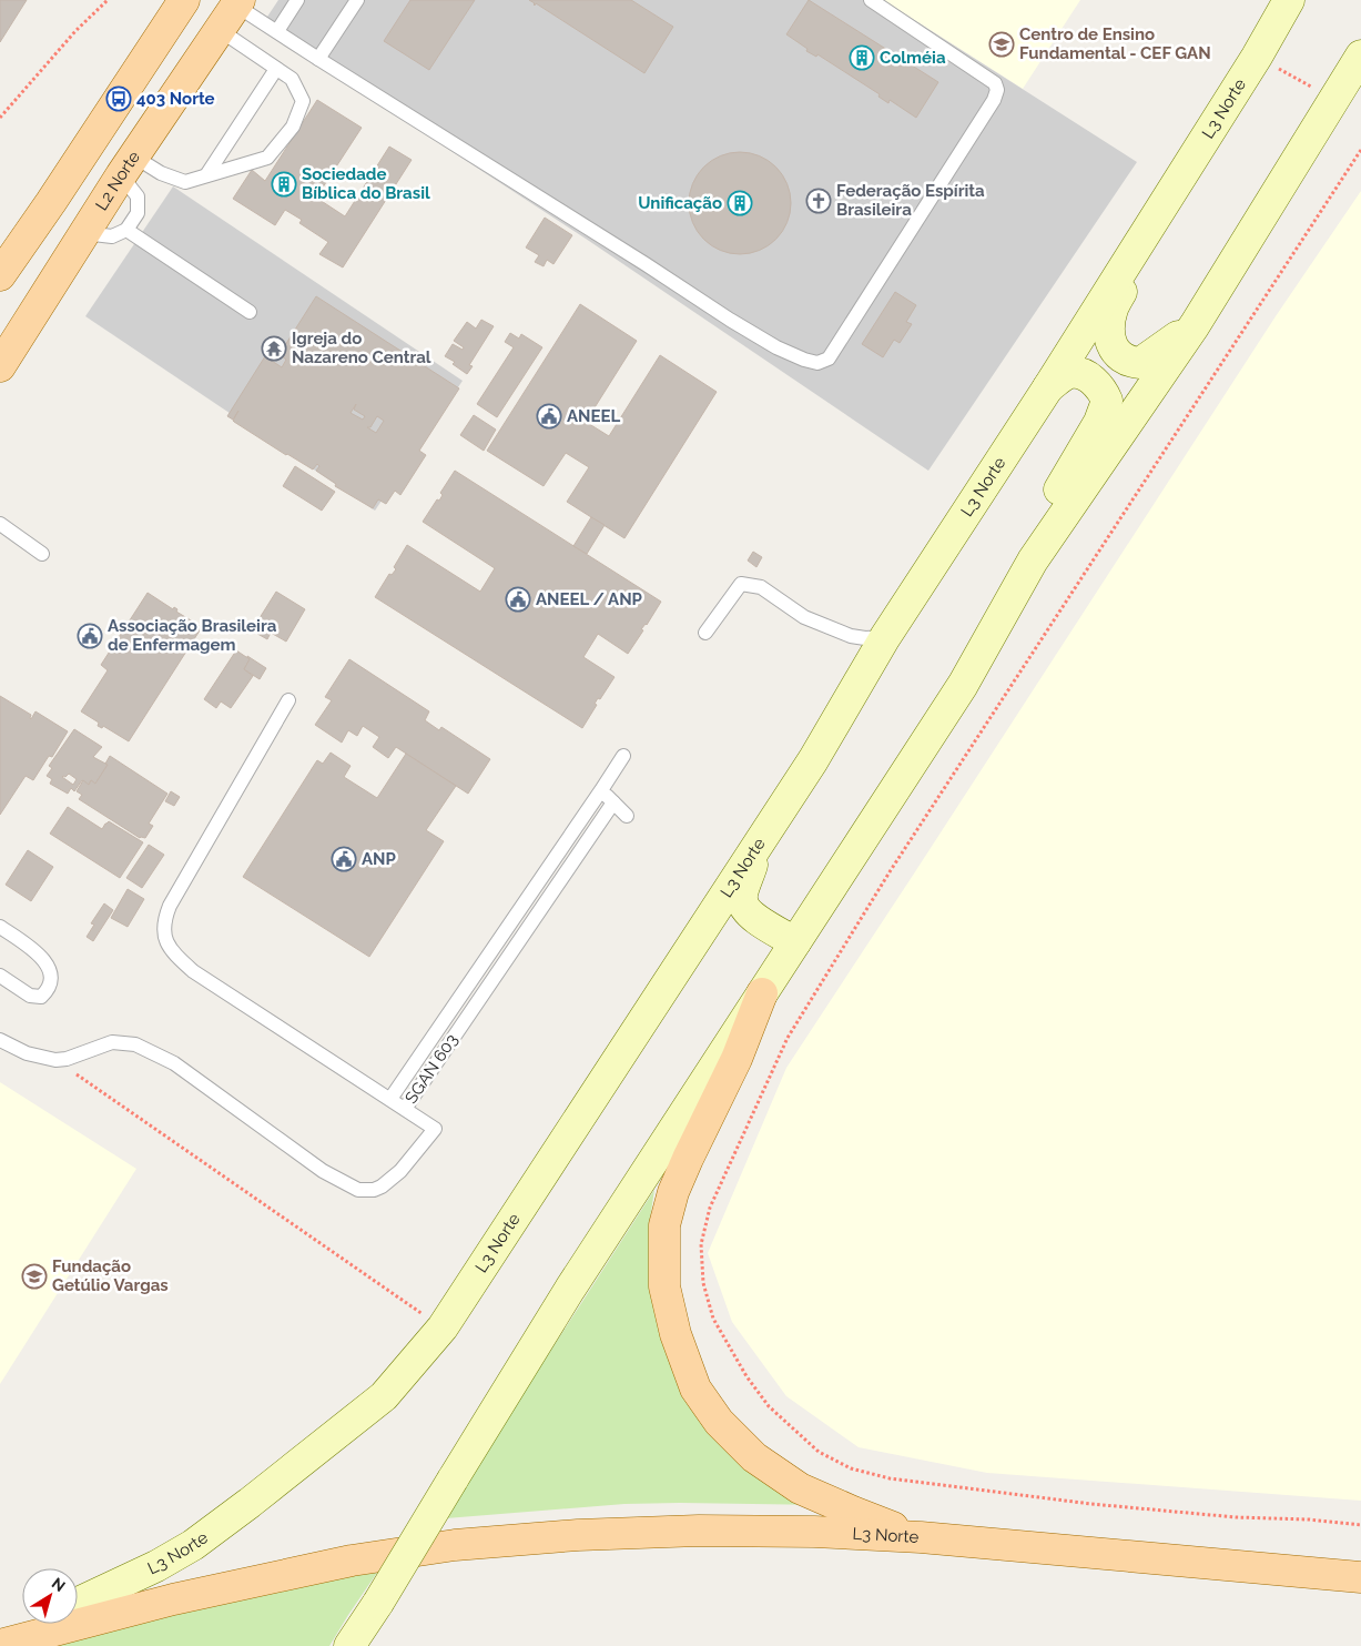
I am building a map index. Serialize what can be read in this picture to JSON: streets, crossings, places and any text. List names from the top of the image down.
{
  "streets": {
    "main road": ["L3 Norte", "L2 Norte"],
    "lane": ["SGAN 603"]
  },
  "places": {
    "school or university": ["Centro de Ensino Fundamental - CEF GAN", "Fundação Getúlio Vargas"],
    "building": ["Colméia", "Sociedade Bíblica do Brasil", "Unificação"],
    "bus stop": ["403 Norte"],
    "church": ["Federação Espírita Brasileira"],
    "temple": ["Igreja do Nazareno Central"],
    "public building": [
      "ANEEL",
      "ANEEL / ANP",
      "Associação Brasileira de Enfermagem",
      "ANP"
    ]
  },
  "north": "top right"
}
